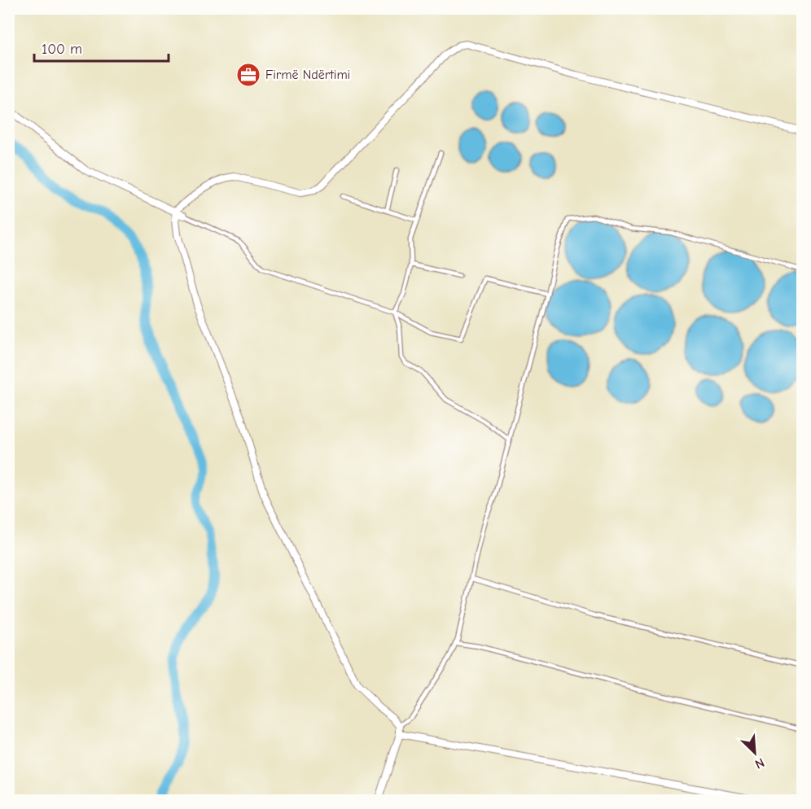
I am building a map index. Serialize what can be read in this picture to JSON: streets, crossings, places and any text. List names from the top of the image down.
{
  "places": {
    "office": ["Firmë Ndërtimi"]
  },
  "scale_bar": "100 m",
  "north": "bottom right"
}
